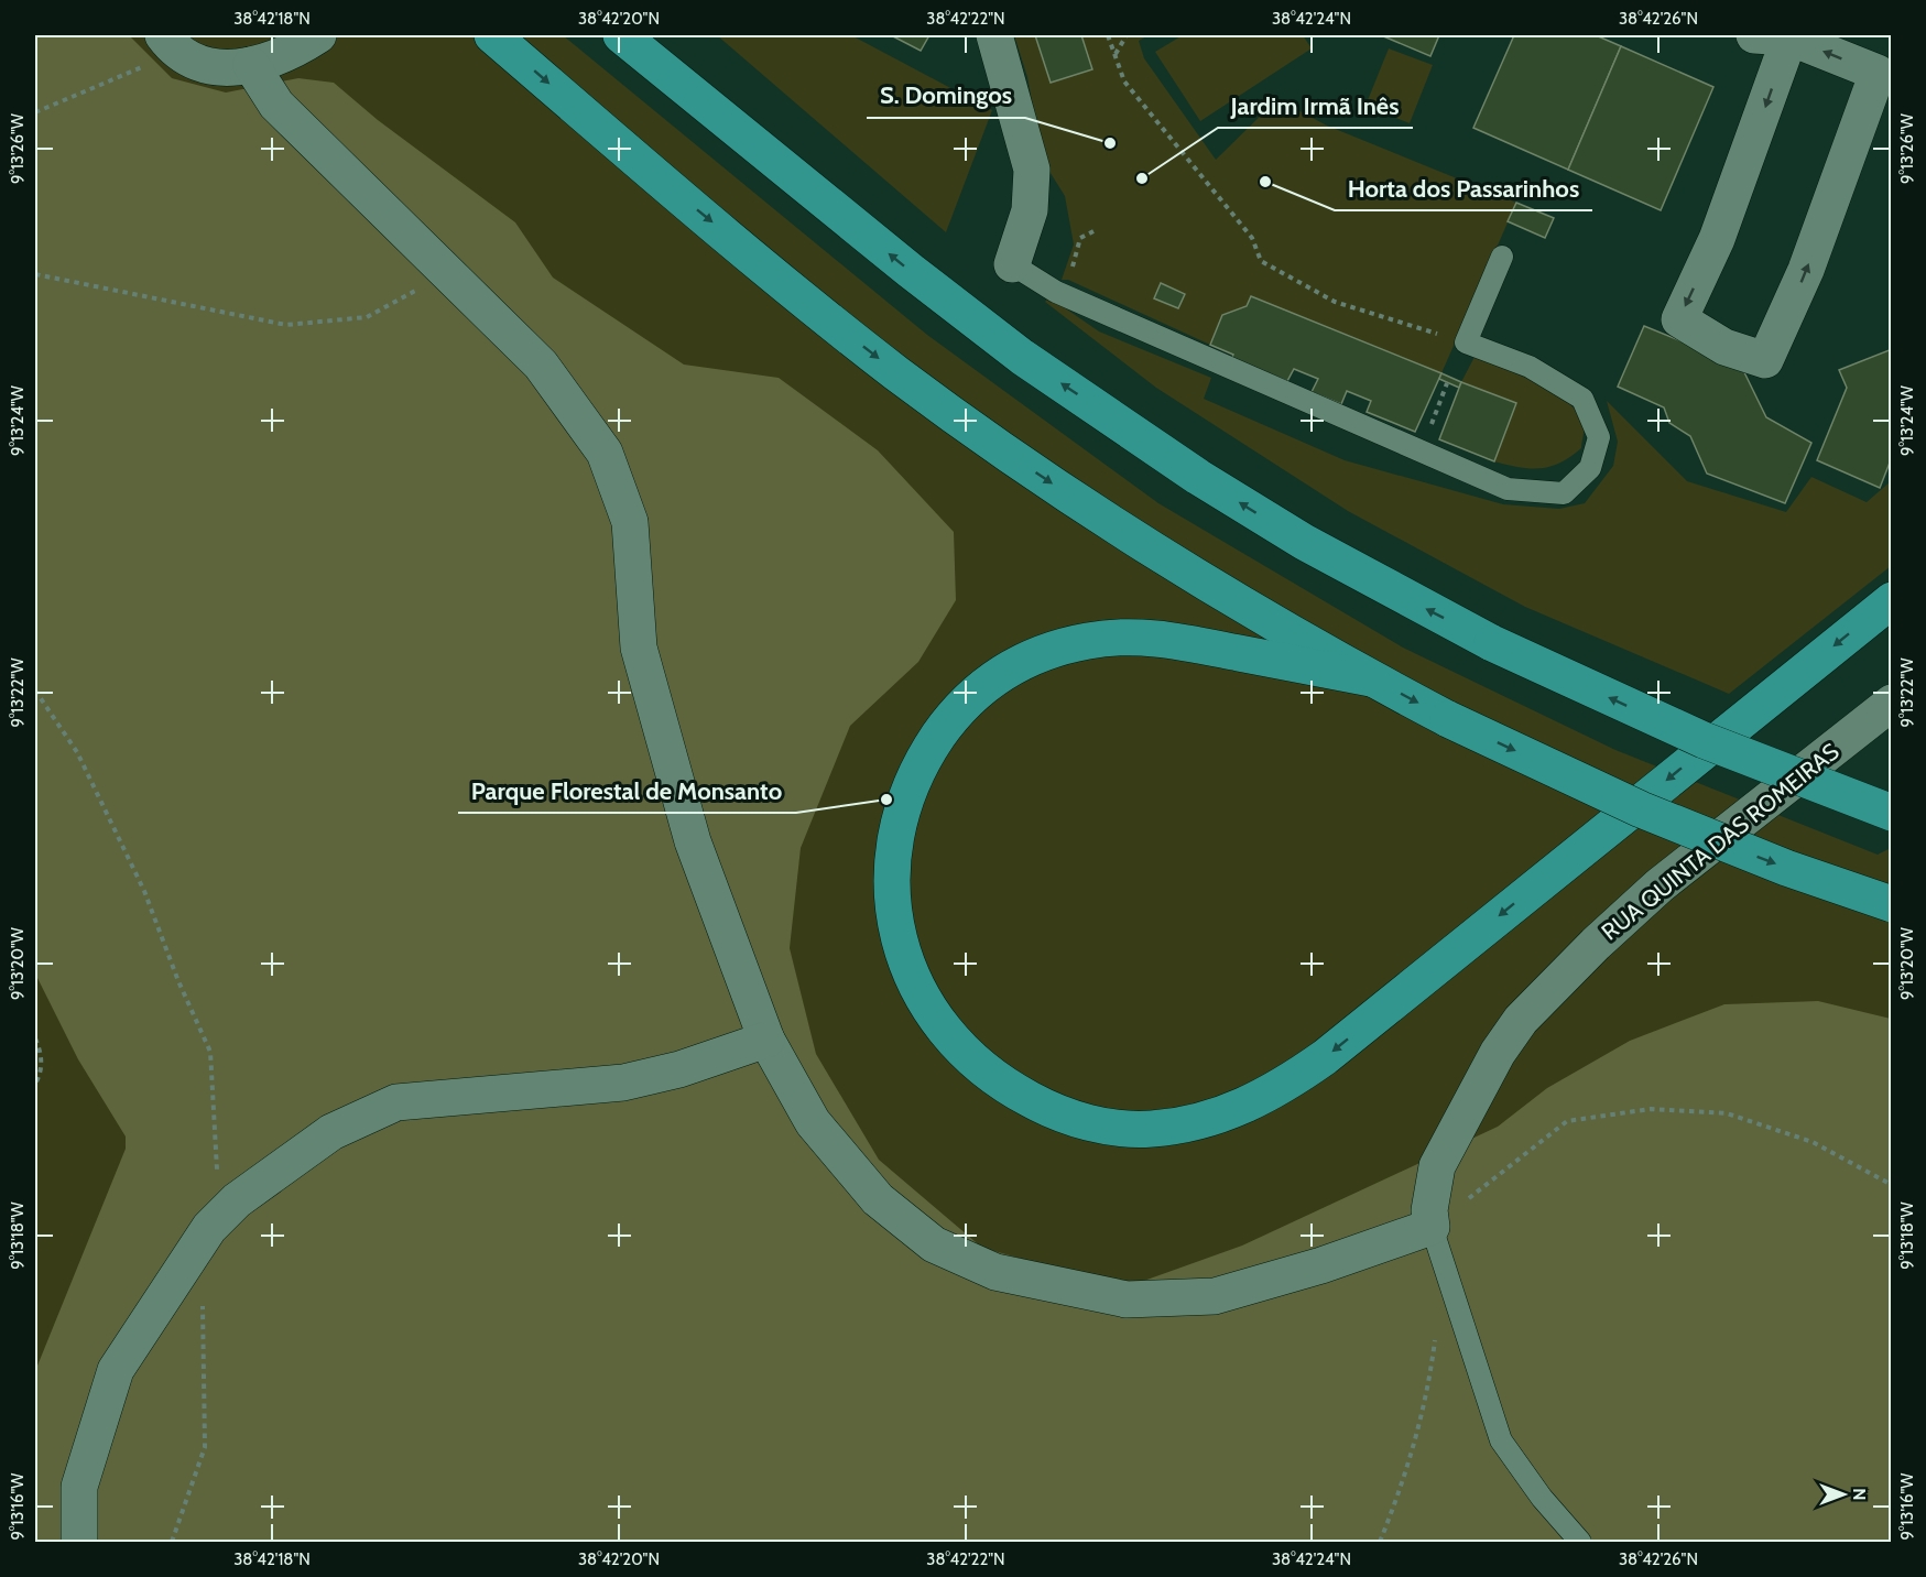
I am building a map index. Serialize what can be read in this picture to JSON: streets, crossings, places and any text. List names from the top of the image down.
{
  "streets": {
    "street": ["RUA QUINTA DAS ROMEIRAS"]
  },
  "places": [
    "S. Domingos",
    "Jardim Irmã Inês",
    "Horta dos Passarinhos",
    "Parque Florestal de Monsanto"
  ],
  "north": "right",
  "coordinates": [
    "38°42'18\"N",
    "38°42'20\"N",
    "38°42'22\"N",
    "38°42'24\"N",
    "38°42'26\"N",
    "9°13'26\"W",
    "9°13'24\"W",
    "9°13'22\"W",
    "9°13'20\"W",
    "9°13'18\"W",
    "9°13'16\"W"
  ]
}
